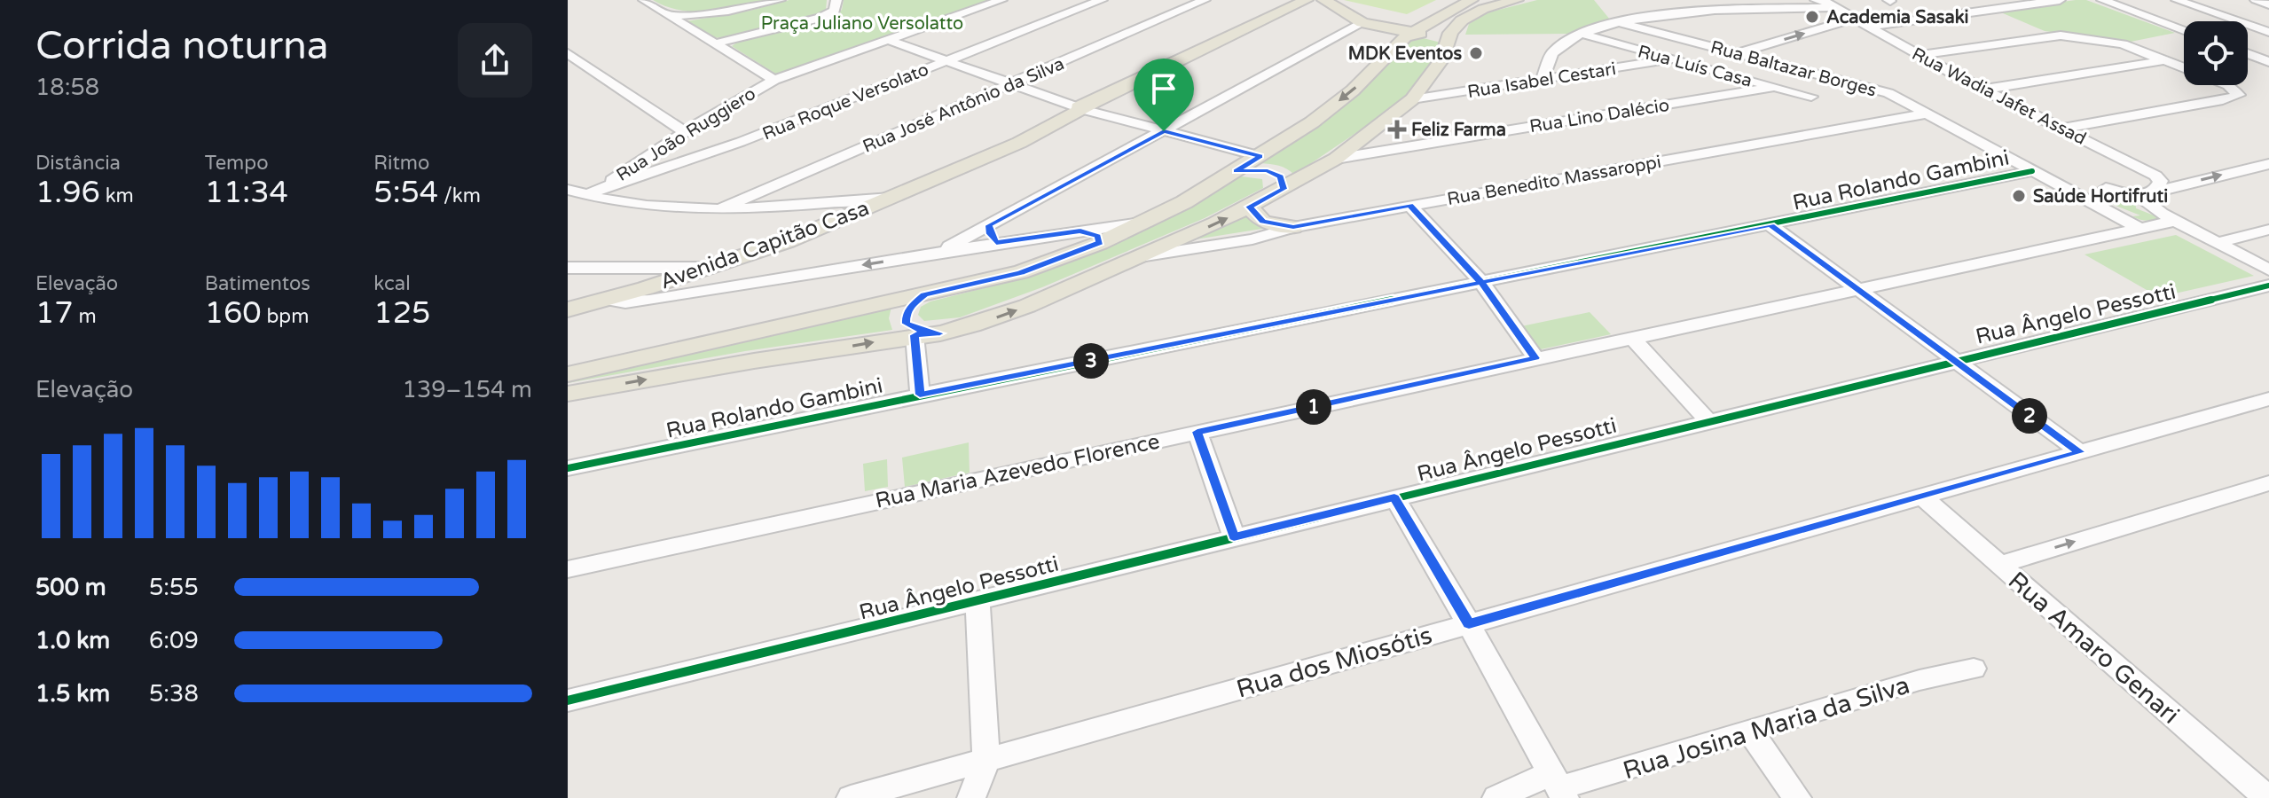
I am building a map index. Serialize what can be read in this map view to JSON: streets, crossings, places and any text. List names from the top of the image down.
{
  "streets": {
    "main road": ["Avenida Capitão Casa"],
    "street": [
      "Rua Luís Casa",
      "Rua Baltazar Borges",
      "Rua Isabel Cestari",
      "Rua Wadia Jafet Assad",
      "Rua Roque Versolato",
      "Rua José Antônio da Silva",
      "Rua Lino Dalécio",
      "Rua João Ruggiero",
      "Rua Benedito Massaroppi",
      "Rua Rolando Gambini",
      "Rua Ângelo Pessotti",
      "Rua Maria Azevedo Florence",
      "Rua Amaro Genari",
      "Rua dos Miosótis",
      "Rua Josina Maria da Silva"
    ]
  },
  "crossings": [
    ["Rua Luís Casa", "Rua Isabel Cestari"],
    ["Rua Luís Casa", "Rua Lino Dalécio"],
    ["Rua Baltazar Borges", "Rua Benedito Massaroppi"],
    ["Rua Baltazar Borges", "Rua Rolando Gambini"],
    ["Rua Baltazar Borges", "Rua Maria Azevedo Florence"],
    ["Rua Roque Versolato", "Rua João Ruggiero"],
    ["Rua Amaro Genari", "Rua dos Miosótis"]
  ],
  "parks": ["Praça Juliano Versolatto"],
  "places": {
    "other": ["Academia Sasaki", "MDK Eventos", "Saúde Hortifruti"],
    "health": ["Feliz Farma"]
  },
  "page": {
    "heading": ["Corrida noturna", "18:58"],
    "stats": [
      ["Distância", "1.96 km"],
      ["Tempo", "11:34"],
      ["Ritmo", "5:54 /km"],
      ["Elevação", "17 m"],
      ["Batimentos", "160 bpm"],
      ["kcal", "125"]
    ],
    "pins": ["3", "1", "2"],
    "chart": ["Elevação", "139–154 m"],
    "list": [
      {
        "name": "500 m",
        "note": "5:55"
      },
      {
        "name": "1.0 km",
        "note": "6:09"
      },
      {
        "name": "1.5 km",
        "note": "5:38"
      }
    ]
  }
}
